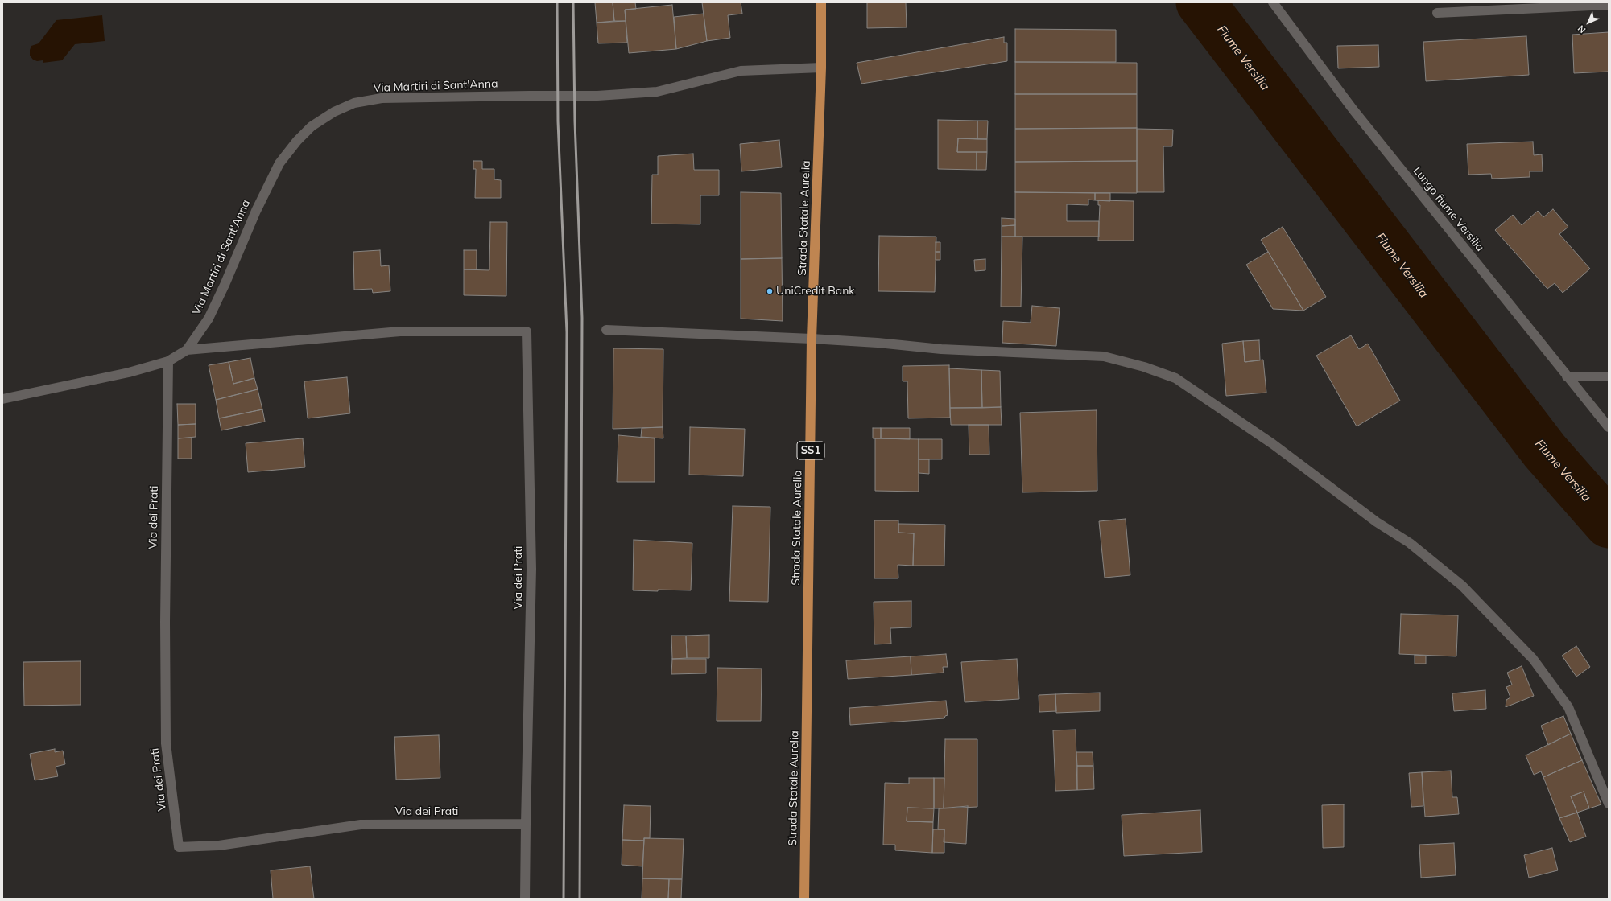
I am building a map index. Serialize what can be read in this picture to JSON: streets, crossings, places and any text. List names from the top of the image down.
{
  "streets": {
    "main road": ["Strada Statale Aurelia", "SS1"],
    "street": ["Via Martiri di Sant'Anna", "Lungo fiume Versilia", "Via dei Prati"]
  },
  "crossings": [
    ["Via Martiri di Sant'Anna", "Strada Statale Aurelia"],
    ["Via Martiri di Sant'Anna", "Via dei Prati"]
  ],
  "water": ["Fiume Versilia"],
  "places": ["UniCredit Bank"],
  "north": "bottom left"
}
